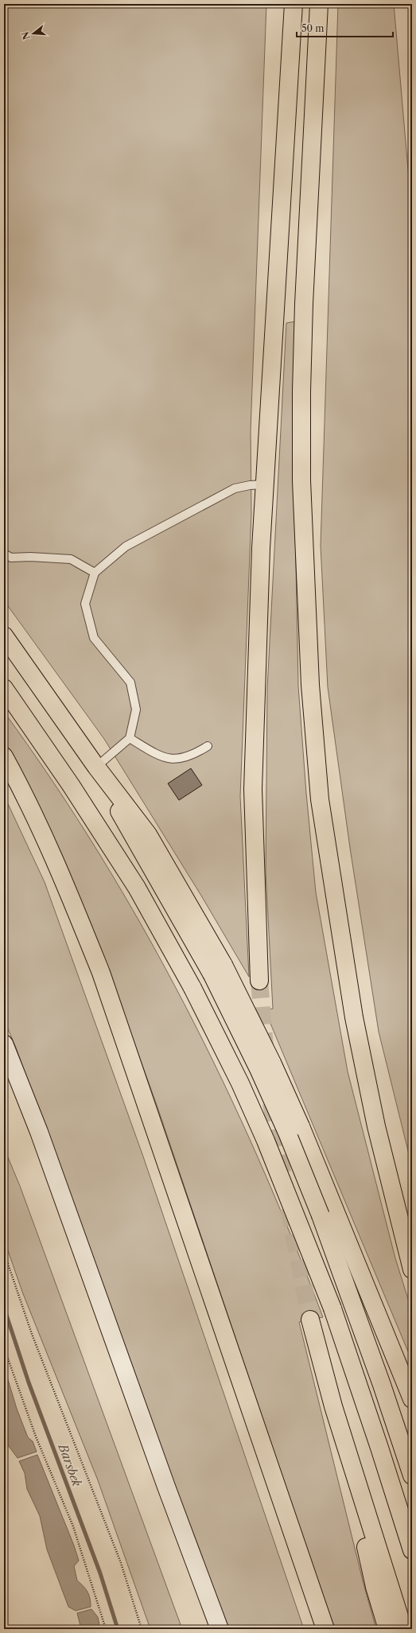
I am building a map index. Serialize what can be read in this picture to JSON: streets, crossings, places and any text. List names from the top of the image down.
{
  "water": ["Barsbek"],
  "scale_bar": "50 m",
  "north": "left"
}
